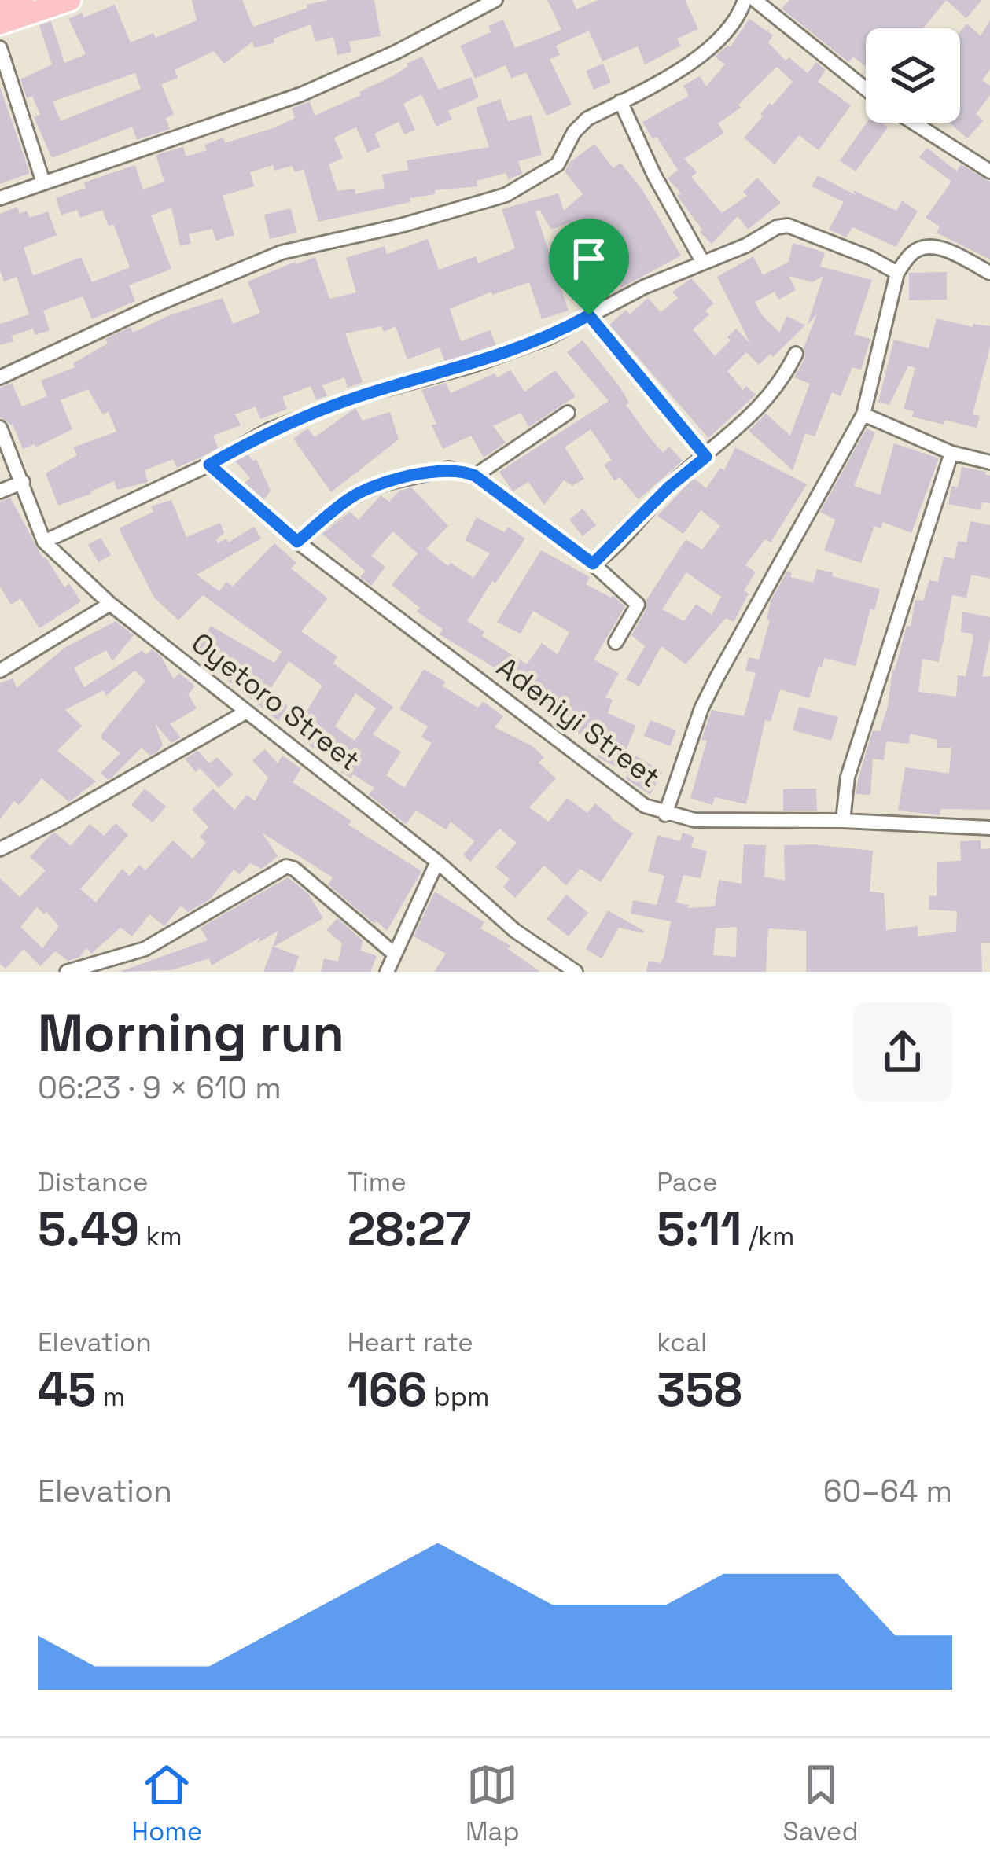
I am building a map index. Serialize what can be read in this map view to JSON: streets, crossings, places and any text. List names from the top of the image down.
{
  "streets": {
    "street": ["Oyetoro Street", "Adeniyi Street"]
  },
  "page": {
    "heading": ["Morning run", "06:23 · 9 × 610 m"],
    "stats": [
      ["Distance", "5.49 km"],
      ["Time", "28:27"],
      ["Pace", "5:11 /km"],
      ["Elevation", "45 m"],
      ["Heart rate", "166 bpm"],
      ["kcal", "358"]
    ],
    "chart": ["Elevation", "60–64 m"],
    "tabs": ["Home", "Map", "Saved"]
  }
}
